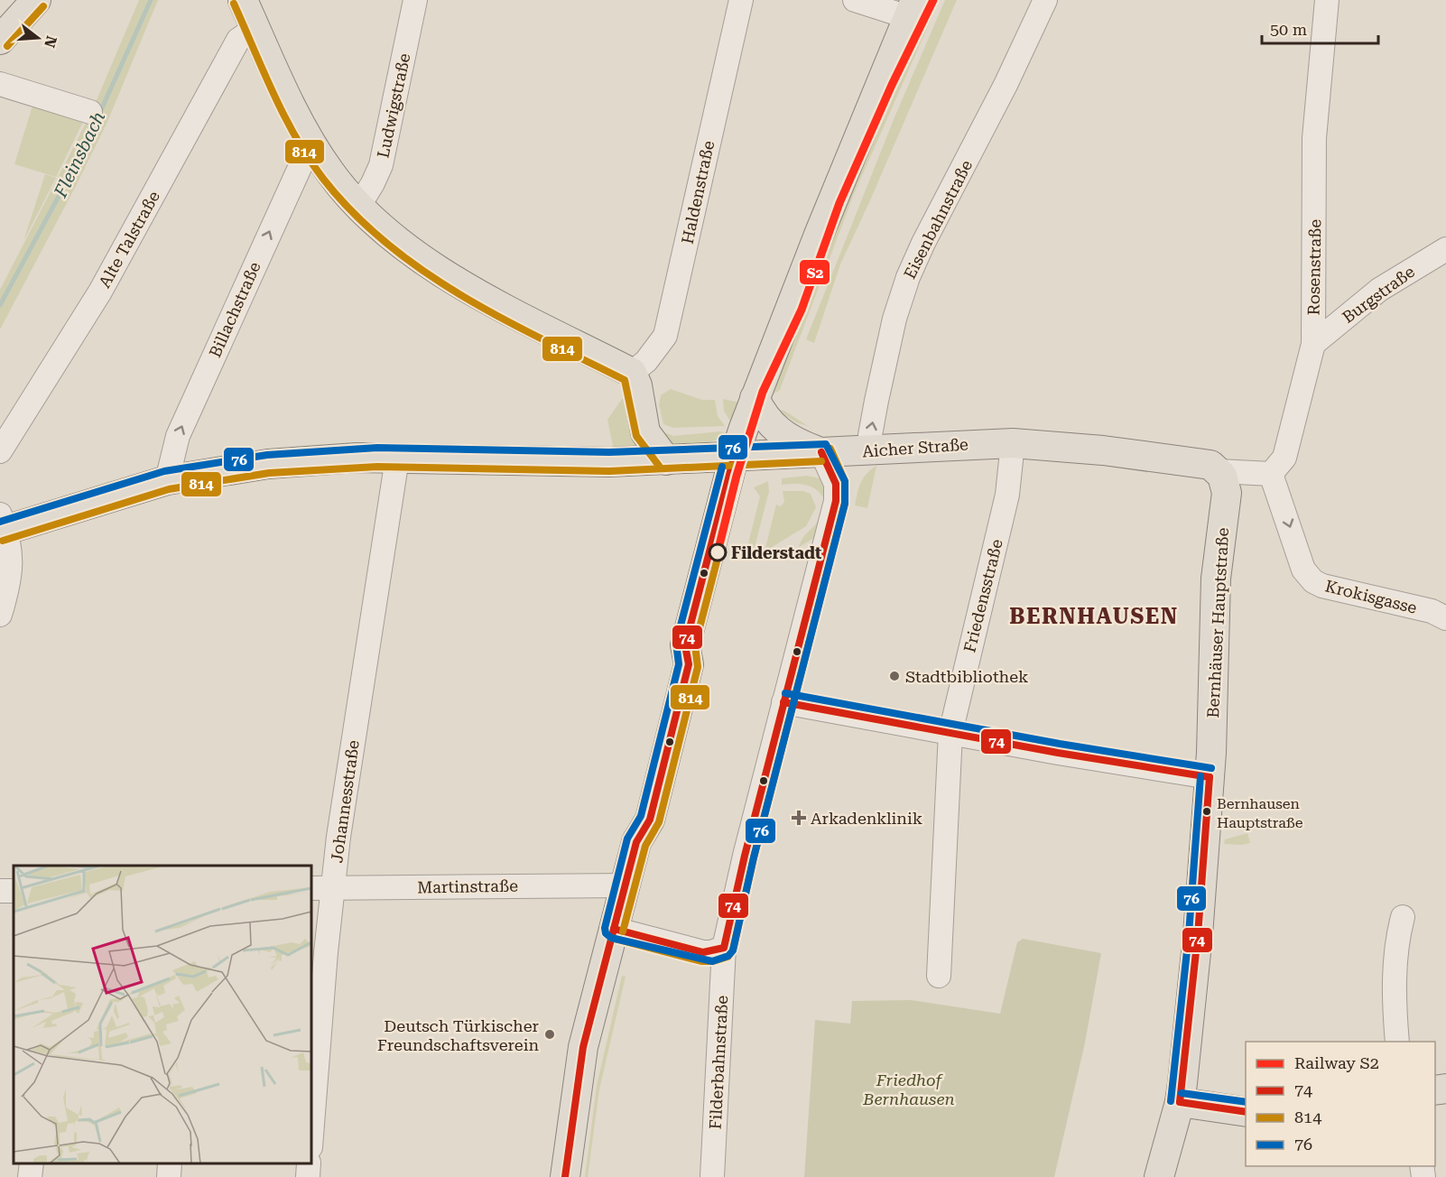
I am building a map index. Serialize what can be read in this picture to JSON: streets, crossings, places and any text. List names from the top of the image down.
{
  "streets": {
    "main road": ["Aicher Straße", "Bernhäuser Hauptstraße"],
    "street": [
      "Ludwigstraße",
      "Haldenstraße",
      "Eisenbahnstraße",
      "Alte Talstraße",
      "Rosenstraße",
      "Burgstraße",
      "Billachstraße",
      "Friedensstraße",
      "Krokisgasse",
      "Johannesstraße",
      "Martinstraße",
      "Filderbahnstraße"
    ]
  },
  "crossings": [
    ["Eisenbahnstraße", "Aicher Straße"],
    ["Rosenstraße", "Burgstraße"],
    ["Rosenstraße", "Krokisgasse"],
    ["Billachstraße", "Aicher Straße"],
    ["Aicher Straße", "Friedensstraße"],
    ["Aicher Straße", "Bernhäuser Hauptstraße"],
    ["Aicher Straße", "Johannesstraße"],
    ["Aicher Straße", "Filderbahnstraße"],
    ["Johannesstraße", "Martinstraße"]
  ],
  "one_way": ["Eisenbahnstraße", "Billachstraße", "Krokisgasse"],
  "districts": ["BERNHAUSEN"],
  "water": ["Fleinsbach"],
  "parks": ["Friedhof Bernhausen"],
  "places": {
    "other": [
      "Filderstadt",
      "Stadtbibliothek",
      "Bernhausen Hauptstraße",
      "Deutsch Türkischer Freundschaftsverein"
    ],
    "health": ["Arkadenklinik"]
  },
  "lines": [
    "rail line S2",
    "transit line 814",
    "transit line 76",
    "transit line 74"
  ],
  "legend": [
    "Railway S2",
    "74",
    "814",
    "76"
  ],
  "scale_bar": "50 m",
  "north": "right"
}
